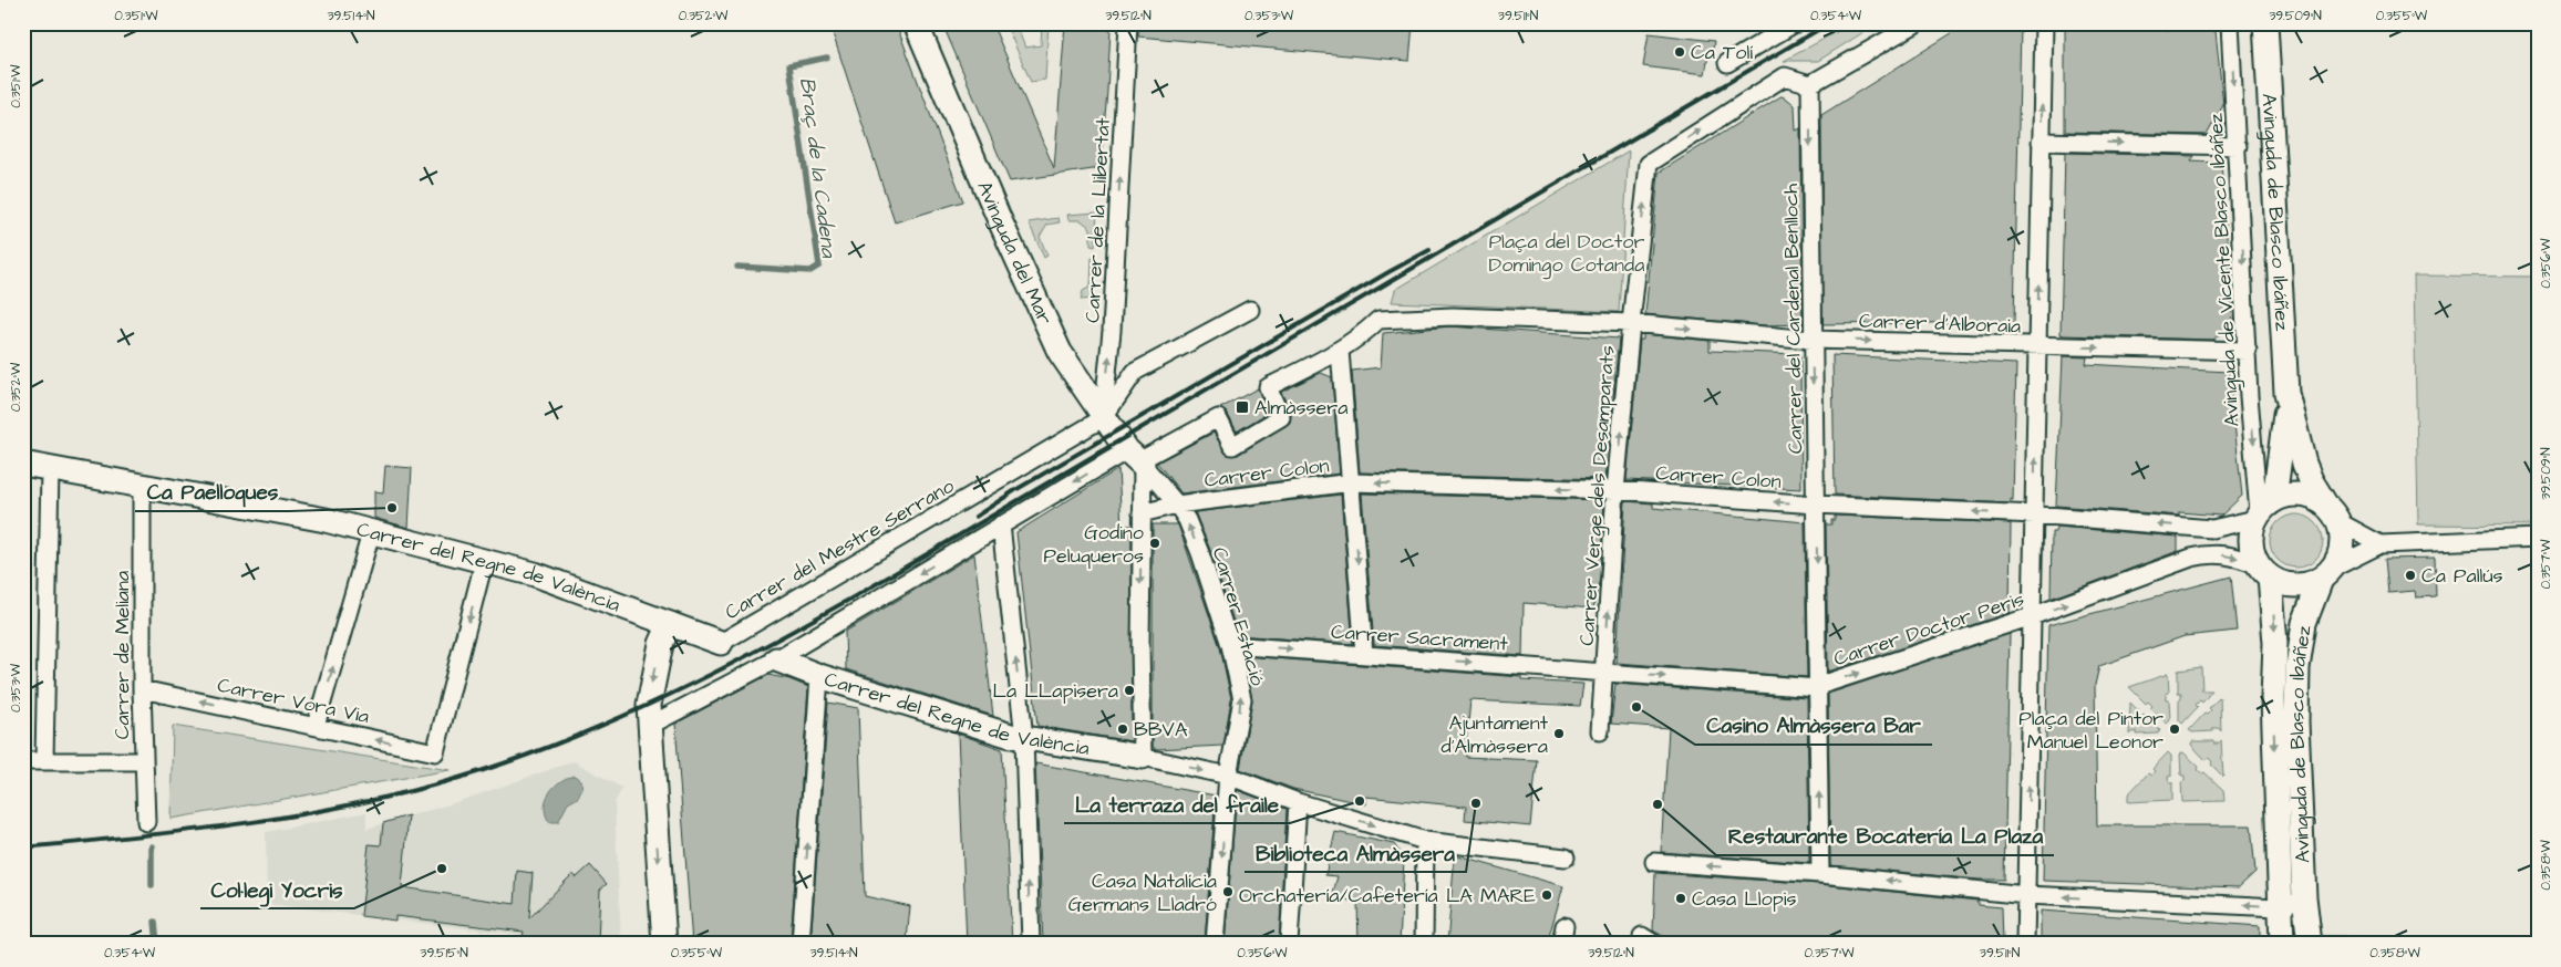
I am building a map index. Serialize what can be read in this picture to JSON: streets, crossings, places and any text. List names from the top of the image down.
{
  "streets": {
    "street": [
      "Avinguda de Blasco Ibáñez",
      "Carrer de la Llibertat",
      "Avinguda del Mar",
      "Avinguda de Vicente Blasco Ibáñez",
      "Carrer del Cardenal Benlloch",
      "Carrer d'Alboraia",
      "Carrer Colon",
      "Carrer Verge dels Desamparats",
      "Carrer del Mestre Serrano",
      "Carrer del Regne de València",
      "Carrer Estació",
      "Carrer Doctor Peris",
      "Carrer Sacrament",
      "Carrer de Meliana",
      "Carrer Vora Via"
    ]
  },
  "crossings": [
    ["Avinguda de Blasco Ibáñez", "Avinguda de Vicente Blasco Ibáñez"],
    ["Avinguda de Blasco Ibáñez", "Carrer Colon"],
    ["Avinguda de Blasco Ibáñez", "Carrer Doctor Peris"],
    ["Carrer de la Llibertat", "Avinguda del Mar"],
    ["Carrer de la Llibertat", "Carrer del Mestre Serrano"],
    ["Avinguda del Mar", "Carrer del Mestre Serrano"],
    ["Avinguda de Vicente Blasco Ibáñez", "Carrer d'Alboraia"],
    ["Avinguda de Vicente Blasco Ibáñez", "Carrer Colon"],
    ["Avinguda de Vicente Blasco Ibáñez", "Carrer Doctor Peris"],
    ["Carrer del Cardenal Benlloch", "Carrer d'Alboraia"],
    ["Carrer del Cardenal Benlloch", "Carrer Colon"],
    ["Carrer del Cardenal Benlloch", "Carrer Doctor Peris"],
    ["Carrer d'Alboraia", "Carrer Verge dels Desamparats"],
    ["Carrer Colon", "Carrer Verge dels Desamparats"],
    ["Carrer Colon", "Carrer Estació"],
    ["Carrer Colon", "Carrer Doctor Peris"],
    ["Carrer Verge dels Desamparats", "Carrer Doctor Peris"],
    ["Carrer Verge dels Desamparats", "Carrer Sacrament"],
    ["Carrer del Mestre Serrano", "Carrer del Regne de València"],
    ["Carrer del Regne de València", "Carrer de Meliana"],
    ["Carrer del Regne de València", "Carrer Vora Via"],
    ["Carrer Estació", "Carrer Sacrament"],
    ["Carrer Doctor Peris", "Carrer Sacrament"],
    ["Carrer de Meliana", "Carrer Vora Via"]
  ],
  "one_way": [
    "Carrer de la Llibertat",
    "Avinguda de Vicente Blasco Ibáñez",
    "Carrer d'Alboraia",
    "Carrer Colon",
    "Carrer Verge dels Desamparats",
    "Carrer Doctor Peris",
    "Carrer Sacrament"
  ],
  "water": ["Braç de la Cadena"],
  "parks": ["Plaça del Doctor Domingo Cotanda"],
  "places": {
    "other": [
      "Ca Tolí",
      "Ca Paelloques",
      "Godino Peluqueros",
      "Ca Pallús",
      "La LLapisera",
      "Casino Almàssera Bar",
      "BBVA",
      "Plaça del Pintor Manuel Leonor",
      "Ajuntament d'Almàssera",
      "La terraza del fraile",
      "Biblioteca Almàssera",
      "Restaurante Bocatería La Plaza",
      "Col·legi Yocris",
      "Casa Natalícia Germans Lladró",
      "Orchatería/Cafetería LA MARE",
      "Casa Llopis"
    ],
    "transit": ["Almàssera"]
  },
  "coordinates": [
    "0.351°W",
    "39.514°N",
    "0.352°W",
    "39.512°N",
    "0.353°W",
    "39.511°N",
    "0.354°W",
    "39.509°N",
    "0.355°W",
    "0.356°W",
    "0.357°W",
    "0.358°W",
    "39.515°N"
  ]
}
